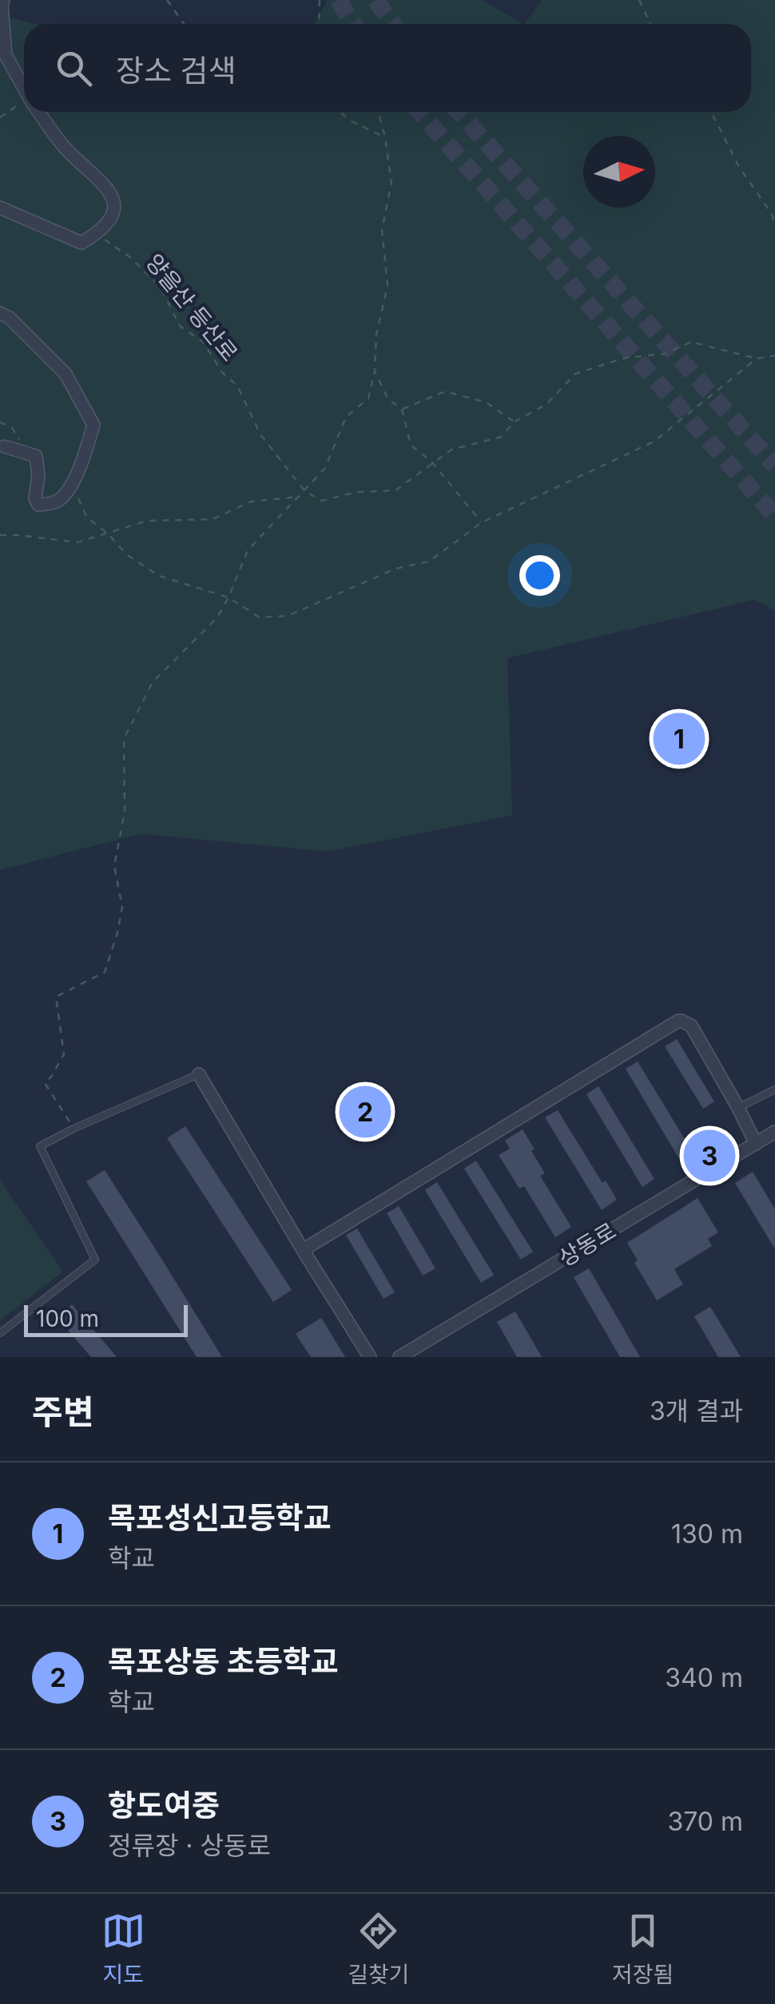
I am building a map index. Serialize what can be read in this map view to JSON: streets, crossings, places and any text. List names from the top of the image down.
{
  "streets": {
    "street": ["상동로"],
    "path": ["양을산 등산로"]
  },
  "scale_bar": "100 m",
  "north": "right",
  "page": {
    "search": "장소 검색",
    "pins": ["1", "2", "3"],
    "scale": "100 m",
    "heading": ["주변", "3개 결과"],
    "list": [
      {
        "mark": "1",
        "name": "목포성신고등학교",
        "note": "학교",
        "value": "130 m"
      },
      {
        "mark": "2",
        "name": "목포상동 초등학교",
        "note": "학교",
        "value": "340 m"
      },
      {
        "mark": "3",
        "name": "항도여중",
        "note": "정류장 · 상동로",
        "value": "370 m"
      }
    ],
    "nav": ["지도", "길찾기", "저장됨"]
  }
}
